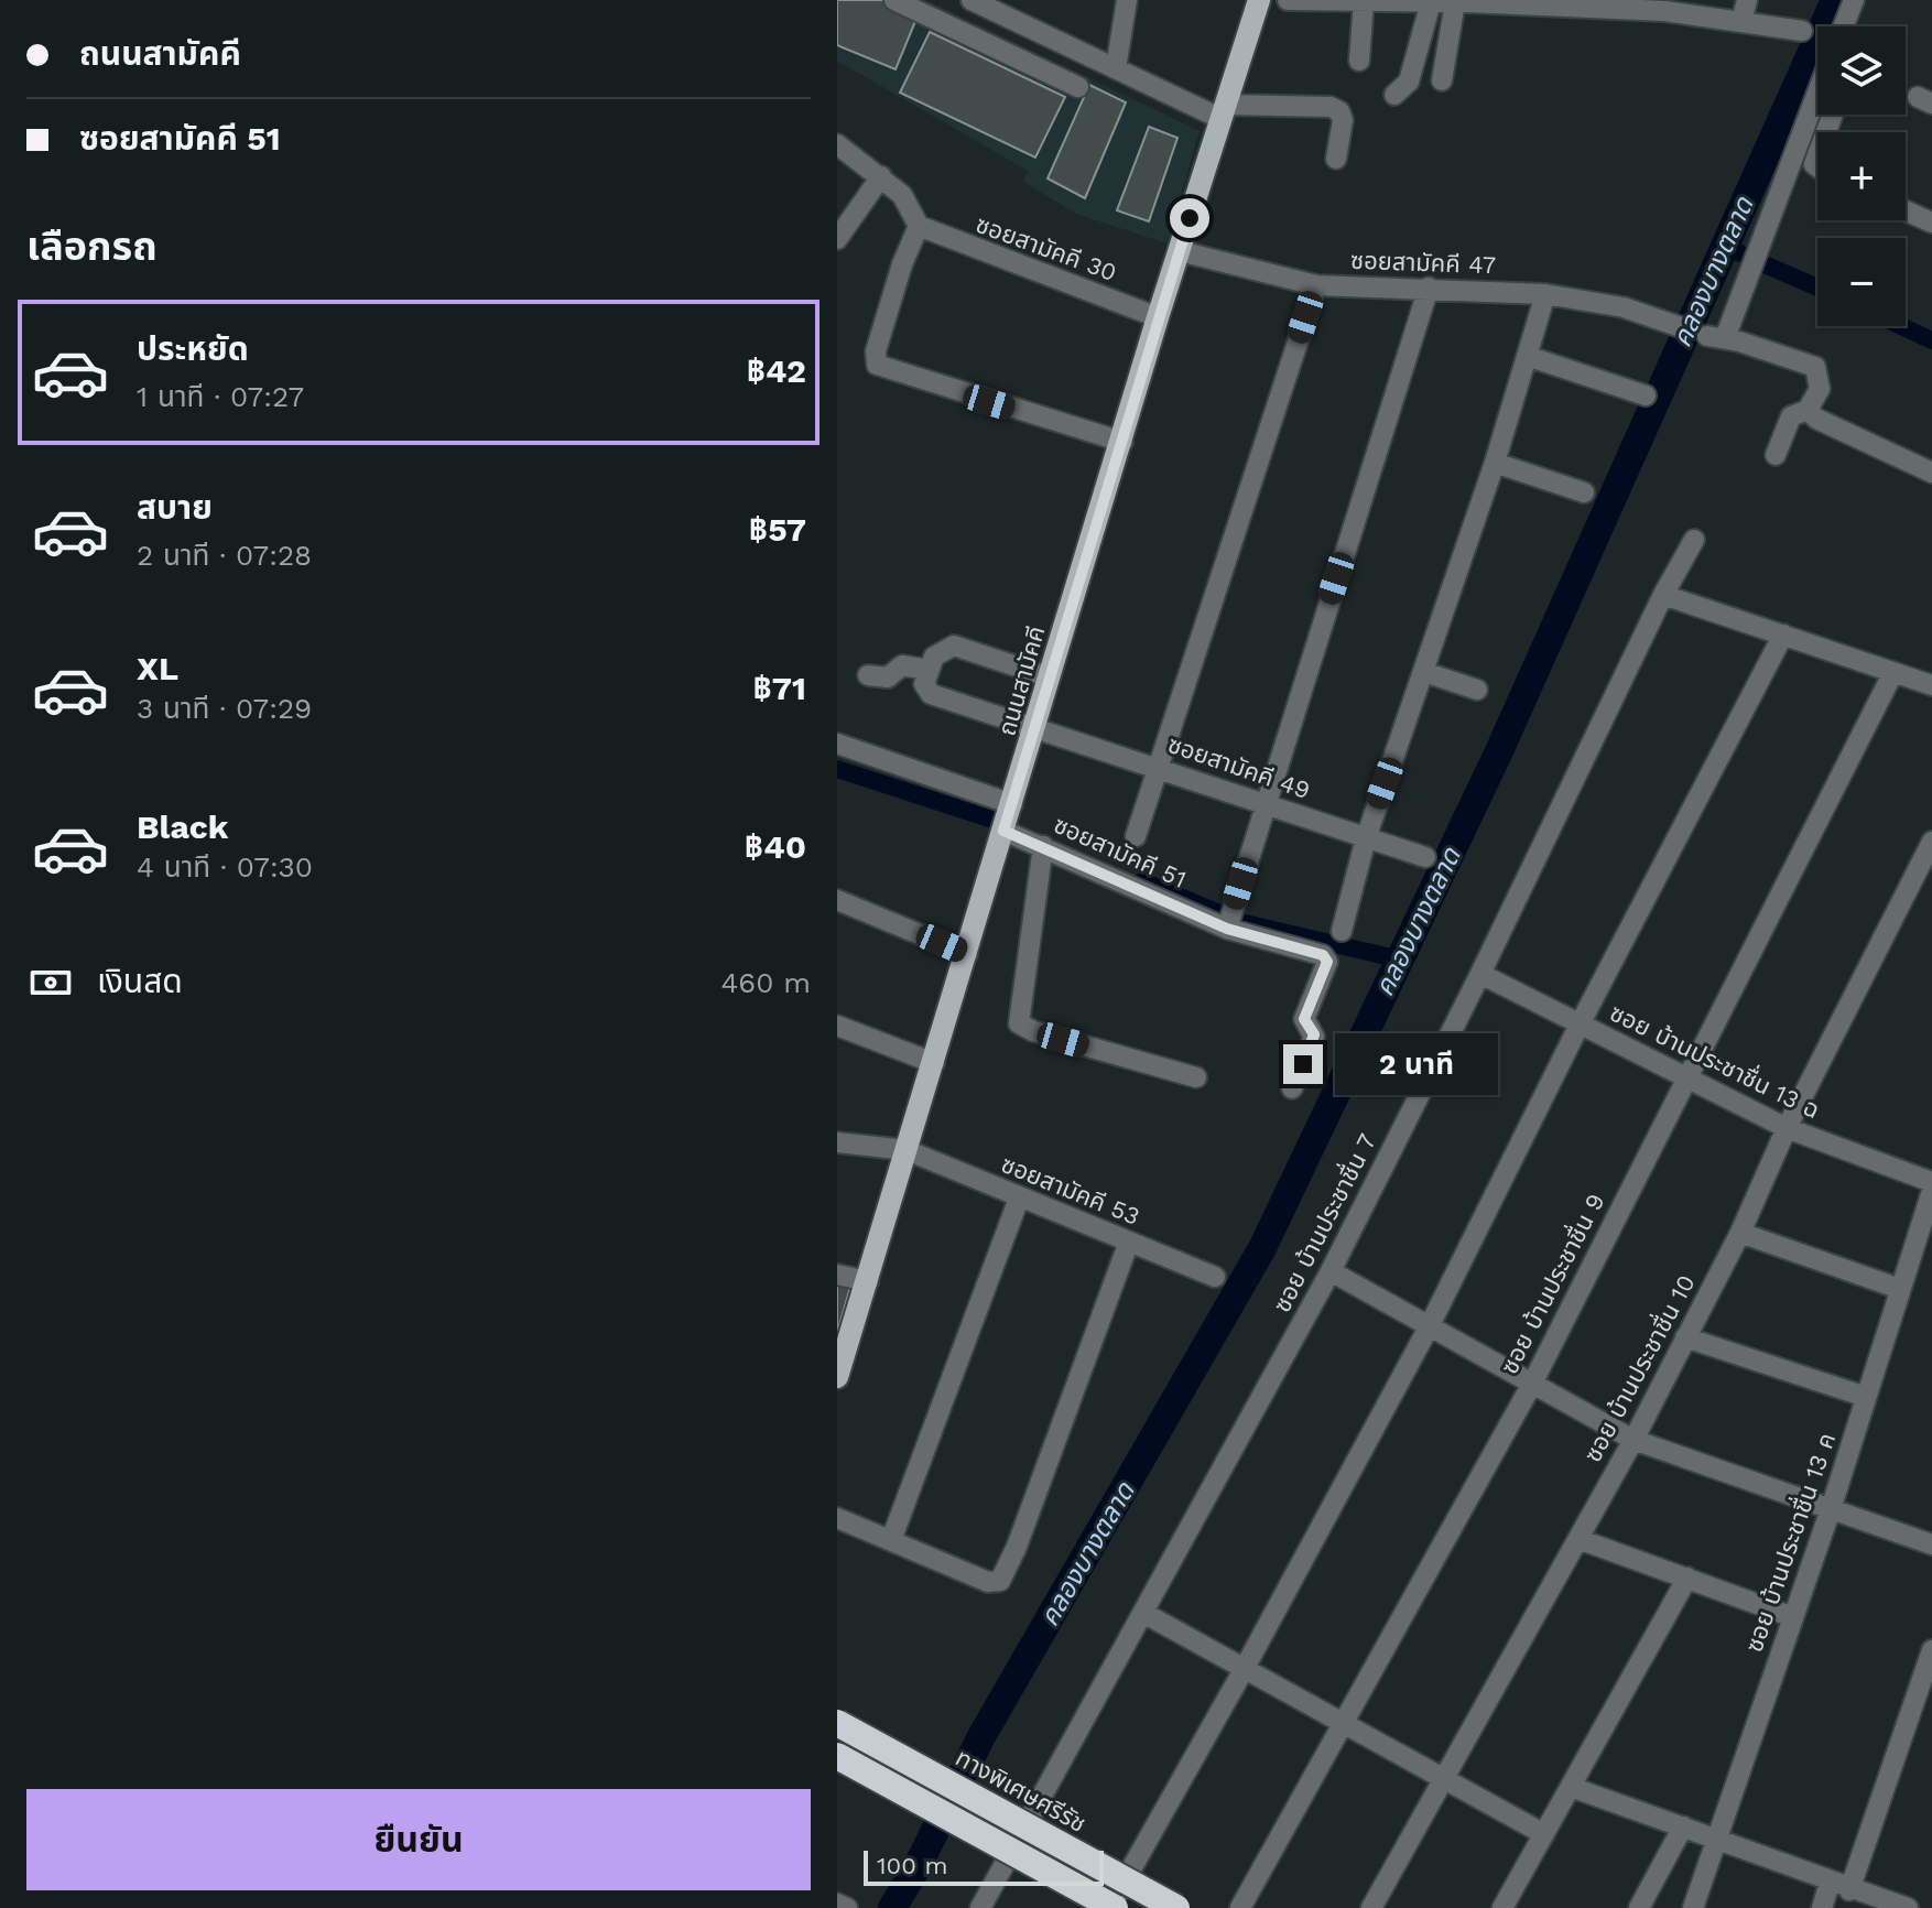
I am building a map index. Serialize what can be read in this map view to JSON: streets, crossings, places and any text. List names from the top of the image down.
{
  "streets": {
    "highway": ["ทางพิเศษศรีรัช"],
    "main road": ["ถนนสามัคคี"],
    "street": [
      "ซอยสามัคคี 30",
      "ซอยสามัคคี 47",
      "ซอยสามัคคี 49",
      "ซอยสามัคคี 51",
      "ซอย บ้านประชาชื่น 13 ฉ",
      "ซอยสามัคคี 53",
      "ซอย บ้านประชาชื่น 7",
      "ซอย บ้านประชาชื่น 9",
      "ซอย บ้านประชาชื่น 10",
      "ซอย บ้านประชาชื่น 13 ค"
    ]
  },
  "crossings": [
    ["ซอยสามัคคี 30", "ถนนสามัคคี"],
    ["ซอยสามัคคี 47", "ถนนสามัคคี"],
    ["ถนนสามัคคี", "ซอยสามัคคี 49"],
    ["ถนนสามัคคี", "ซอยสามัคคี 51"],
    ["ถนนสามัคคี", "ซอยสามัคคี 53"],
    ["ซอย บ้านประชาชื่น 13 ฉ", "ซอย บ้านประชาชื่น 7"],
    ["ซอย บ้านประชาชื่น 13 ฉ", "ซอย บ้านประชาชื่น 9"],
    ["ซอย บ้านประชาชื่น 13 ฉ", "ซอย บ้านประชาชื่น 10"]
  ],
  "water": ["คลองบางตลาด"],
  "scale_bar": "100 m",
  "page": {
    "banner": ["ถนนสามัคคี", "ซอยสามัคคี 51"],
    "map_buttons": ["+", "−"],
    "heading": "เลือกรถ",
    "list": [
      {
        "name": "ประหยัด",
        "note": "1 นาที · 07:27",
        "value": "฿42"
      },
      {
        "name": "สบาย",
        "note": "2 นาที · 07:28",
        "value": "฿57"
      },
      {
        "name": "XL",
        "note": "3 นาที · 07:29",
        "value": "฿71"
      },
      {
        "name": "Black",
        "note": "4 นาที · 07:30",
        "value": "฿40"
      }
    ],
    "pay": ["เงินสด", "460 m"],
    "bubble": "2 นาที",
    "buttons": "ยืนยัน",
    "scale": "100 m"
  }
}
